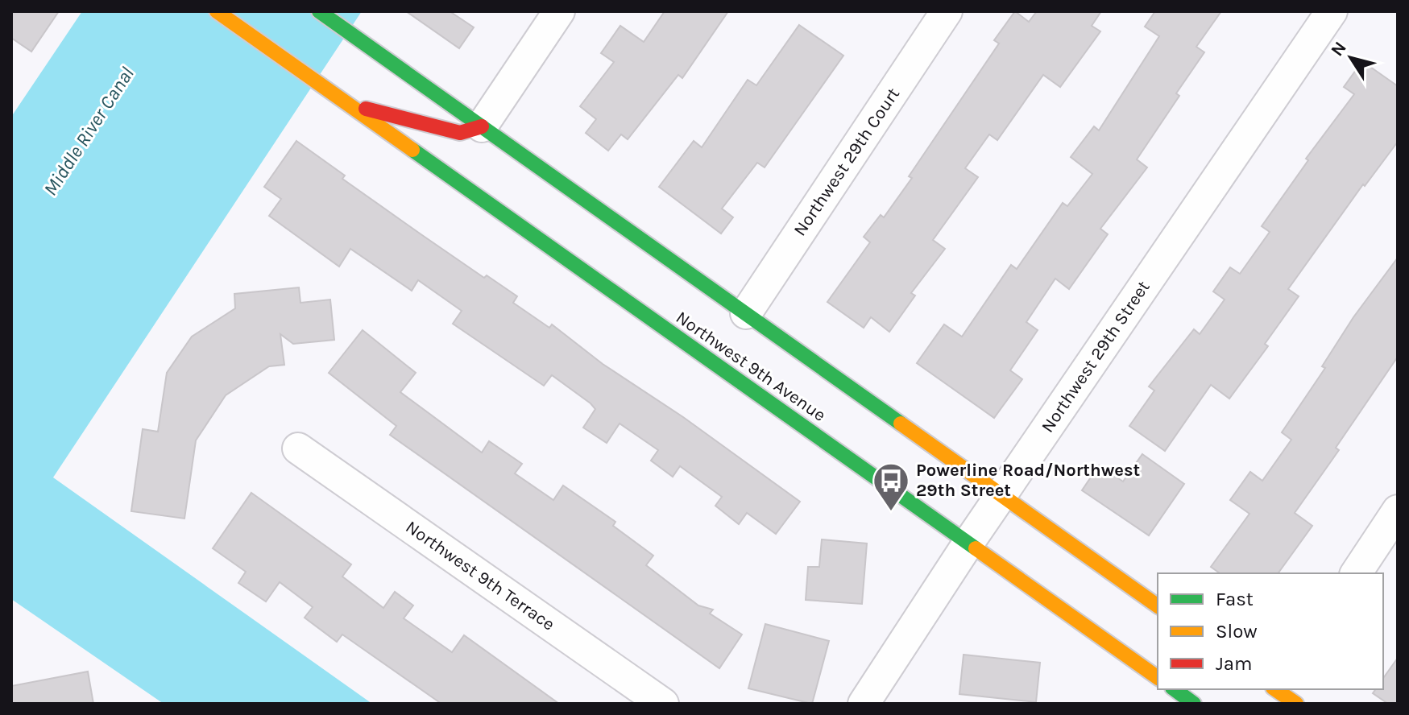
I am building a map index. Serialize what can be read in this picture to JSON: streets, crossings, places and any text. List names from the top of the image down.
{
  "streets": {
    "main road": ["Northwest 9th Avenue"],
    "street": ["Northwest 29th Court", "Northwest 29th Street", "Northwest 9th Terrace"]
  },
  "crossings": [
    ["Northwest 29th Street", "Northwest 9th Avenue"]
  ],
  "water": ["Middle River Canal"],
  "places": {
    "bus stop": ["Powerline Road/Northwest 29th Street"]
  },
  "legend": ["Fast", "Slow", "Jam"],
  "north": "top left"
}
